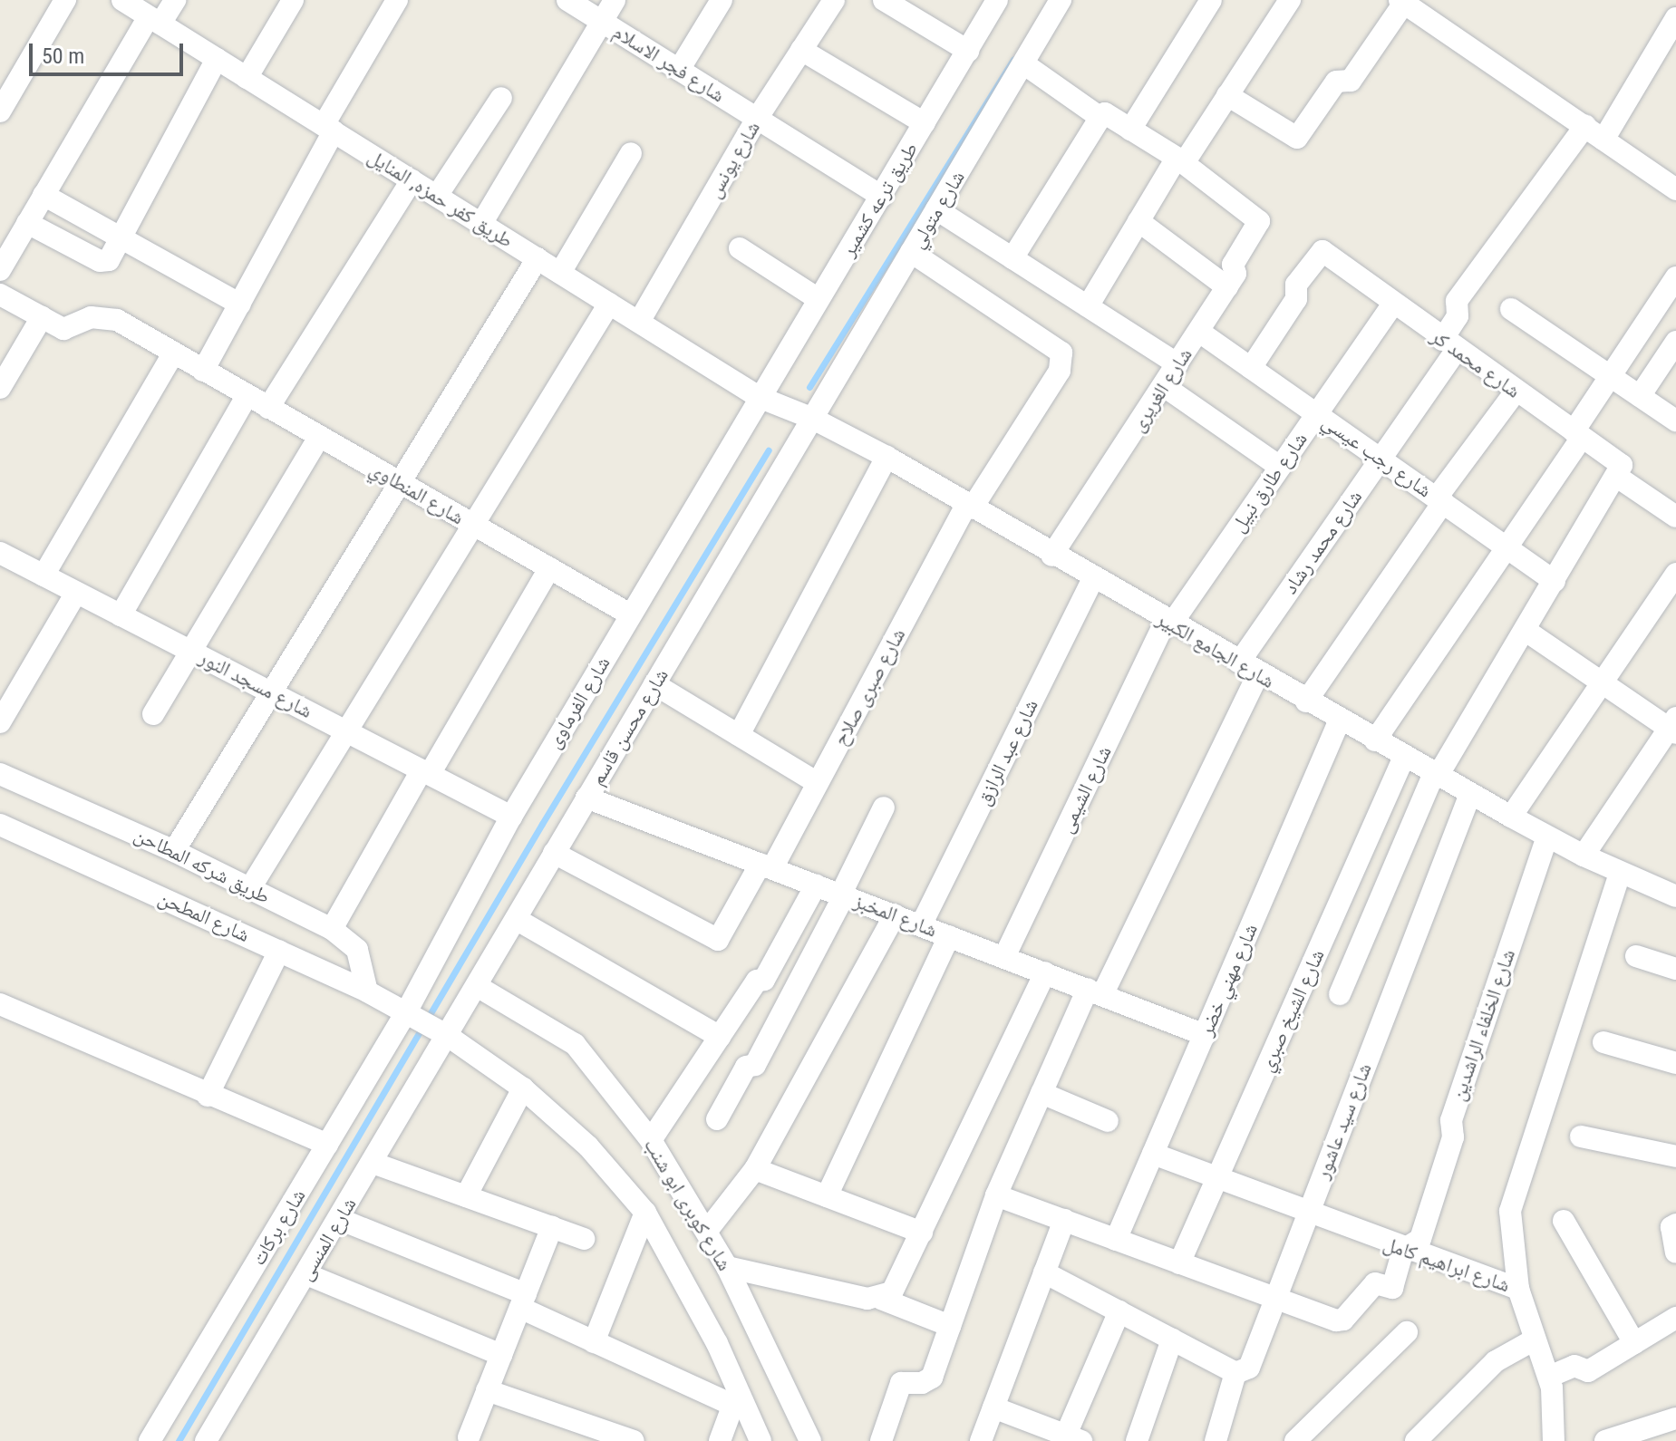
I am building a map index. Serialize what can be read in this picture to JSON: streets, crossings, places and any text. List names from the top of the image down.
{
  "streets": {
    "street": [
      "شارع فجر الاسلام",
      "شارع يونس",
      "طريق كفر حمزه, المنايل",
      "طريق ترعه كشمير",
      "شارع متولي",
      "شارع محمد كر",
      "شارع الغريرى",
      "شارع رجب عيسي",
      "شارع طارق نبيل",
      "شارع المنطاوي",
      "شارع محمد رشاد",
      "شارع الجامع الكبير",
      "شارع مسجد النور",
      "شارع صبرى صلاح",
      "شارع الفرماوى",
      "شارع محسن قاسم",
      "شارع عبد الرازق",
      "شارع الشيمى",
      "طريق شركه المطاحن",
      "شارع المخبز",
      "شارع المطحن",
      "شارع مهني خضر",
      "شارع الشيخ صبري",
      "شارع الخلفاء الراشدين",
      "شارع سيد عاشور",
      "شارع كوبرى ابو شنب",
      "شارع بركات",
      "شارع المنسى",
      "شارع ابراهيم كامل"
    ]
  },
  "crossings": [
    ["شارع فجر الاسلام", "شارع يونس"],
    ["شارع فجر الاسلام", "طريق ترعه كشمير"],
    ["شارع يونس", "طريق كفر حمزه, المنايل"],
    ["طريق كفر حمزه, المنايل", "طريق ترعه كشمير"],
    ["طريق كفر حمزه, المنايل", "شارع الجامع الكبير"],
    ["طريق كفر حمزه, المنايل", "شارع الفرماوى"],
    ["طريق ترعه كشمير", "شارع الجامع الكبير"],
    ["طريق ترعه كشمير", "شارع الفرماوى"],
    ["شارع متولي", "شارع الجامع الكبير"],
    ["شارع متولي", "شارع صبرى صلاح"],
    ["شارع متولي", "شارع محسن قاسم"],
    ["شارع محمد كر", "شارع رجب عيسي"],
    ["شارع محمد كر", "شارع طارق نبيل"],
    ["شارع محمد كر", "شارع محمد رشاد"],
    ["شارع الغريرى", "شارع رجب عيسي"],
    ["شارع الغريرى", "شارع الجامع الكبير"],
    ["شارع رجب عيسي", "شارع طارق نبيل"],
    ["شارع رجب عيسي", "شارع محمد رشاد"],
    ["شارع طارق نبيل", "شارع الجامع الكبير"],
    ["شارع طارق نبيل", "شارع الشيمى"],
    ["شارع المنطاوي", "شارع الفرماوى"],
    ["شارع محمد رشاد", "شارع الجامع الكبير"],
    ["شارع الجامع الكبير", "شارع صبرى صلاح"],
    ["شارع الجامع الكبير", "شارع الفرماوى"],
    ["شارع الجامع الكبير", "شارع محسن قاسم"],
    ["شارع الجامع الكبير", "شارع عبد الرازق"],
    ["شارع الجامع الكبير", "شارع الشيمى"],
    ["شارع الجامع الكبير", "شارع مهني خضر"],
    ["شارع الجامع الكبير", "شارع الشيخ صبري"],
    ["شارع الجامع الكبير", "شارع الخلفاء الراشدين"],
    ["شارع الجامع الكبير", "شارع سيد عاشور"],
    ["شارع مسجد النور", "شارع الفرماوى"],
    ["شارع صبرى صلاح", "شارع محسن قاسم"],
    ["شارع صبرى صلاح", "شارع المخبز"],
    ["شارع الفرماوى", "شارع المطحن"],
    ["شارع الفرماوى", "شارع كوبرى ابو شنب"],
    ["شارع الفرماوى", "شارع بركات"],
    ["شارع محسن قاسم", "شارع المخبز"],
    ["شارع محسن قاسم", "شارع كوبرى ابو شنب"],
    ["شارع محسن قاسم", "شارع المنسى"],
    ["شارع عبد الرازق", "شارع المخبز"],
    ["شارع الشيمى", "شارع المخبز"],
    ["طريق شركه المطاحن", "شارع المطحن"],
    ["شارع المخبز", "شارع مهني خضر"],
    ["شارع المطحن", "شارع كوبرى ابو شنب"],
    ["شارع المطحن", "شارع بركات"],
    ["شارع مهني خضر", "شارع ابراهيم كامل"],
    ["شارع الشيخ صبري", "شارع ابراهيم كامل"],
    ["شارع الخلفاء الراشدين", "شارع سيد عاشور"],
    ["شارع الخلفاء الراشدين", "شارع ابراهيم كامل"],
    ["شارع سيد عاشور", "شارع ابراهيم كامل"],
    ["شارع كوبرى ابو شنب", "شارع بركات"],
    ["شارع كوبرى ابو شنب", "شارع المنسى"]
  ],
  "scale_bar": "50 m"
}
